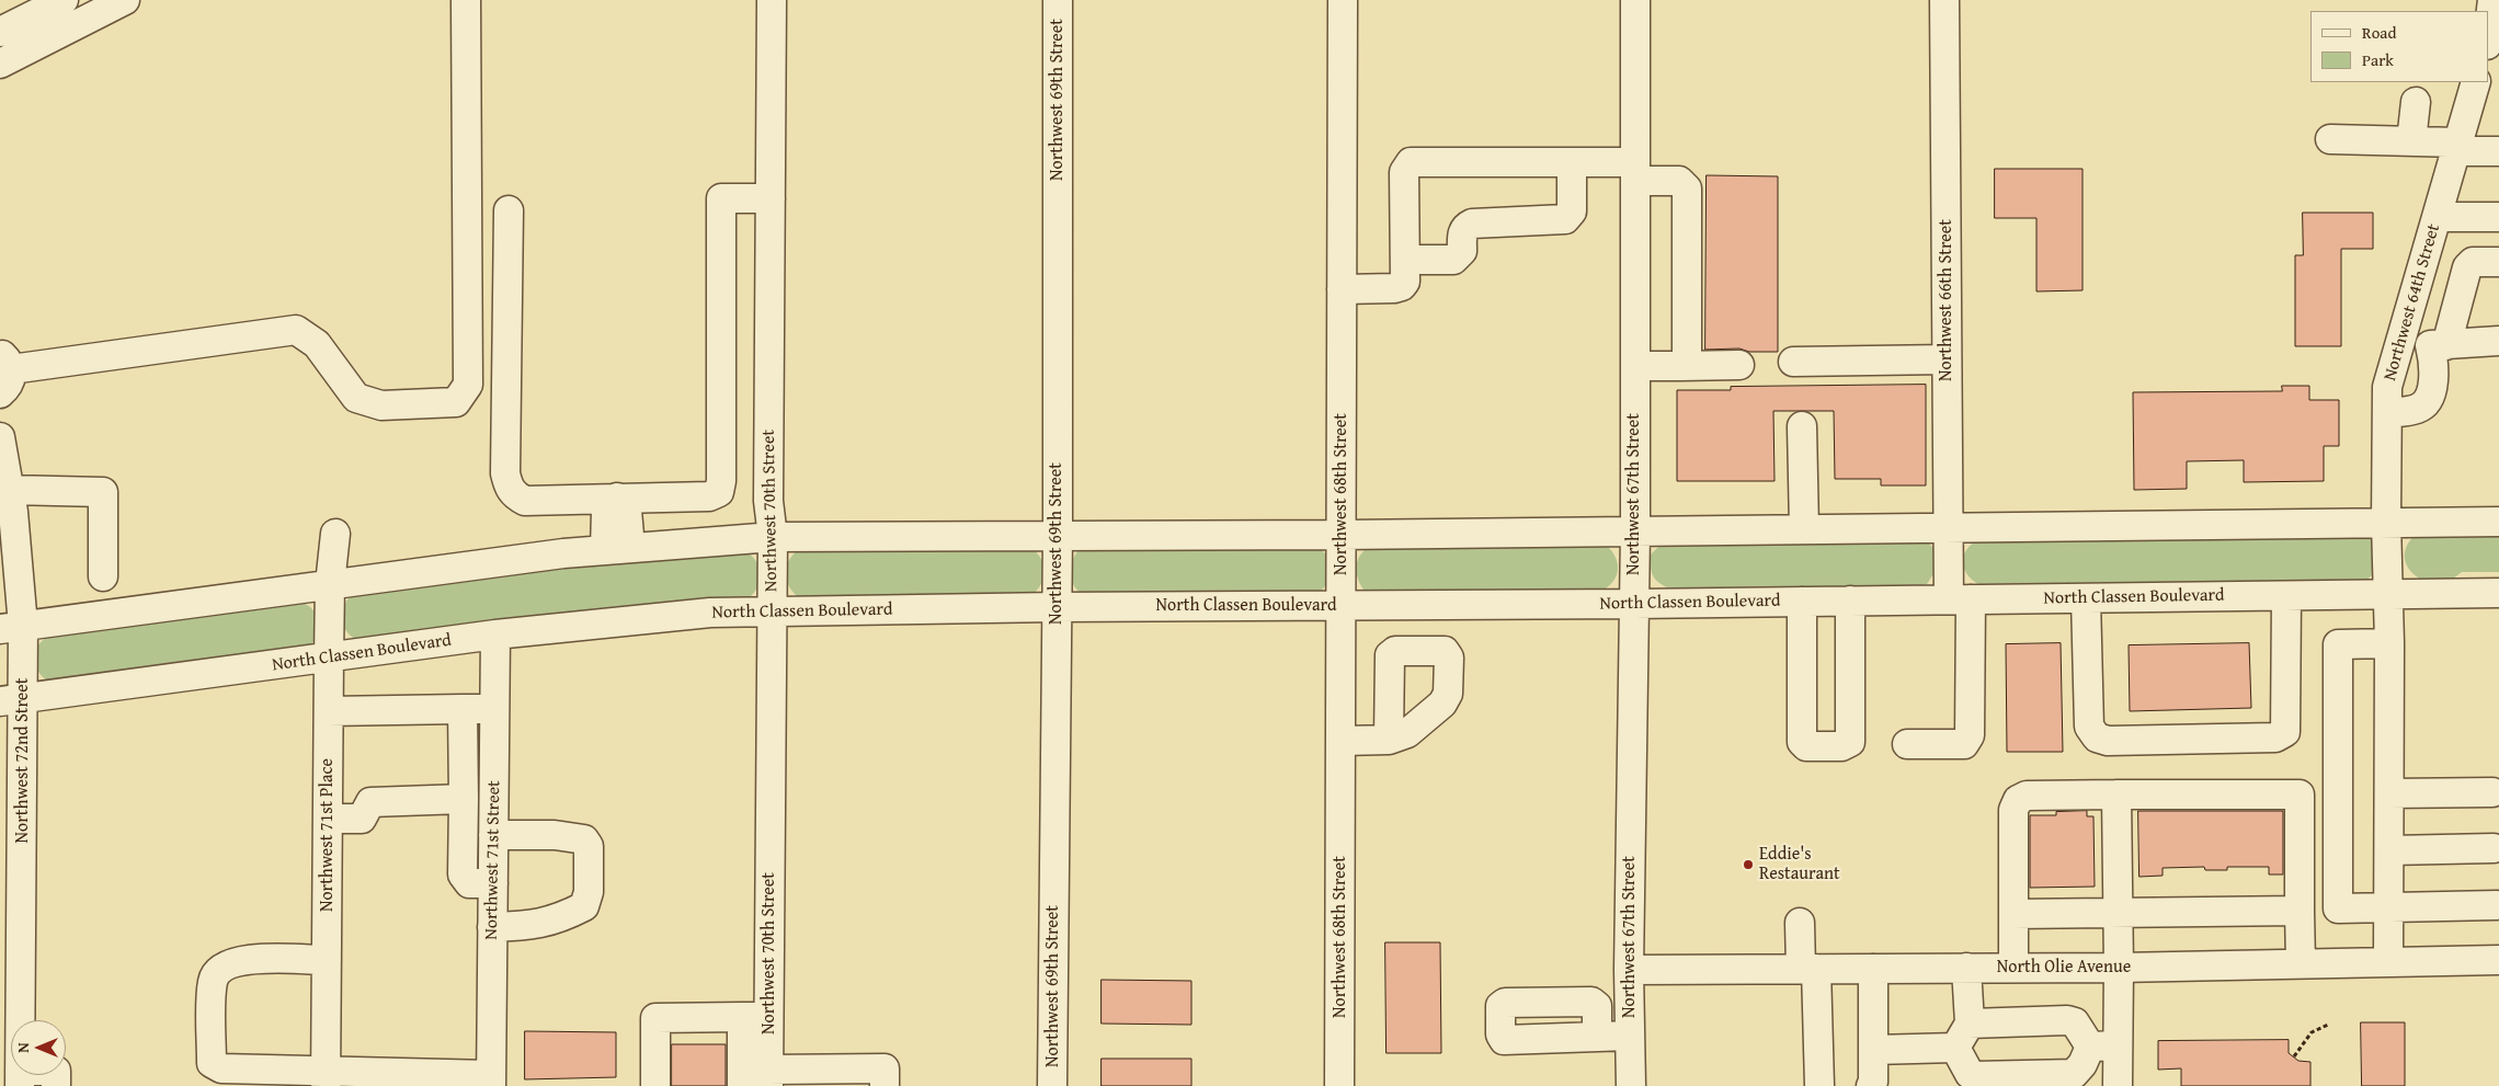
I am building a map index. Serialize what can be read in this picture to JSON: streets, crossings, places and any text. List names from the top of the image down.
{
  "streets": {
    "street": [
      "Northwest 69th Street",
      "Northwest 66th Street",
      "Northwest 64th Street",
      "Northwest 68th Street",
      "Northwest 67th Street",
      "Northwest 70th Street",
      "North Classen Boulevard",
      "Northwest 72nd Street",
      "Northwest 71st Place",
      "Northwest 71st Street",
      "North Olie Avenue"
    ]
  },
  "crossings": [
    ["Northwest 69th Street", "North Classen Boulevard"],
    ["Northwest 66th Street", "North Classen Boulevard"],
    ["Northwest 64th Street", "North Classen Boulevard"],
    ["Northwest 64th Street", "North Olie Avenue"],
    ["Northwest 68th Street", "North Classen Boulevard"],
    ["Northwest 67th Street", "North Classen Boulevard"],
    ["Northwest 67th Street", "North Olie Avenue"],
    ["Northwest 70th Street", "North Classen Boulevard"],
    ["North Classen Boulevard", "Northwest 72nd Street"],
    ["North Classen Boulevard", "Northwest 71st Place"],
    ["North Classen Boulevard", "Northwest 71st Street"]
  ],
  "places": ["Eddie's Restaurant"],
  "legend": ["Road", "Park"],
  "north": "left"
}
